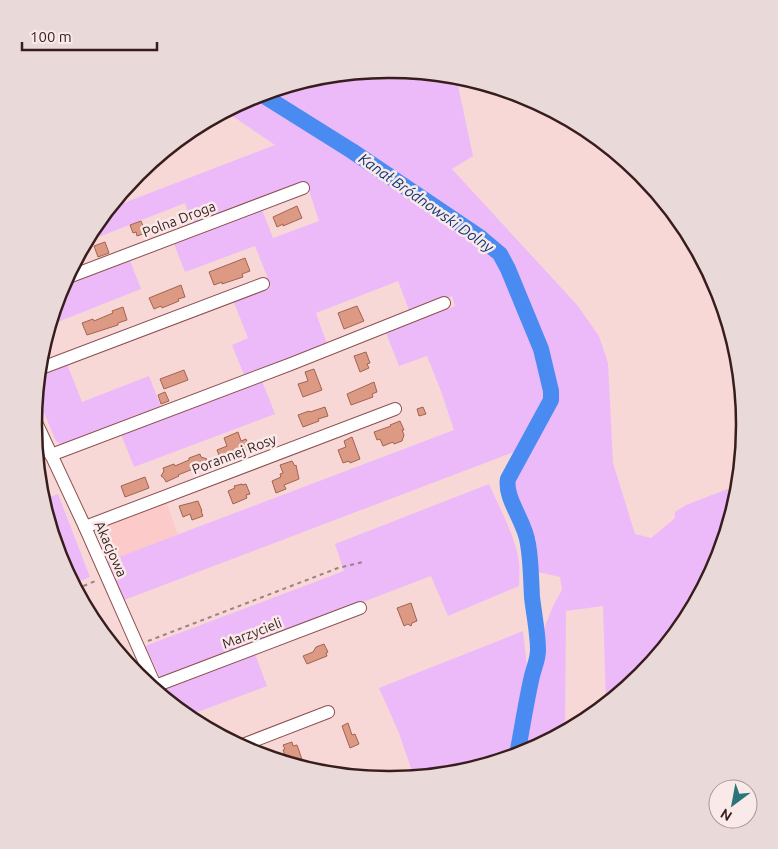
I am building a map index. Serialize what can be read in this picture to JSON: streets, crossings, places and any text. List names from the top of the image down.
{
  "streets": {
    "street": [
      "Polna Droga",
      "Porannej Rosy",
      "Akacjowa",
      "Marzycieli"
    ]
  },
  "crossings": [
    ["Porannej Rosy", "Akacjowa"]
  ],
  "water": ["Kanał Bródnowski Dolny"],
  "scale_bar": "100 m",
  "north": "bottom left"
}
